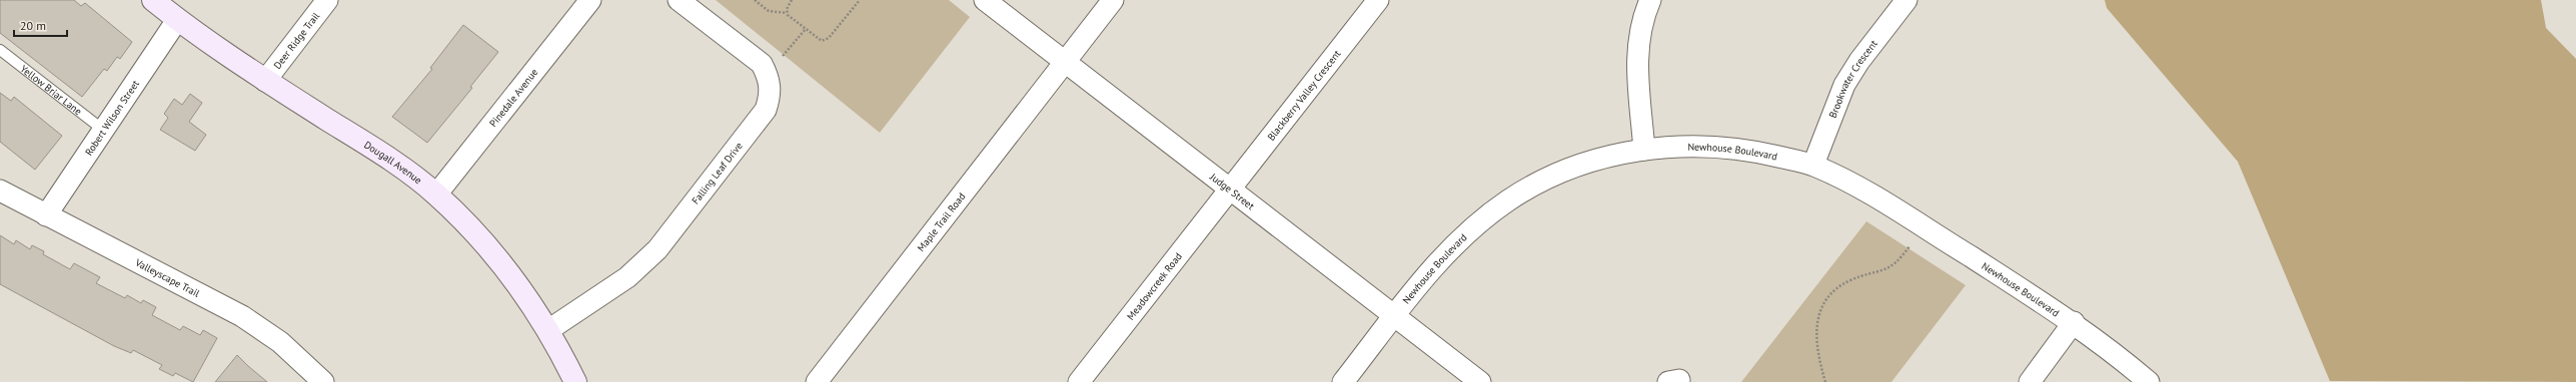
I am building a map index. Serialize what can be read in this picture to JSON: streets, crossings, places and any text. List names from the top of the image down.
{
  "streets": {
    "street": [
      "Deer Ridge Trail",
      "Brookwater Crescent",
      "Blackberry Valley Crescent",
      "Pinedale Avenue",
      "Robert Wilson Street",
      "Newhouse Boulevard",
      "Dougall Avenue",
      "Falling Leaf Drive",
      "Judge Street",
      "Maple Trail Road",
      "Valleyscape Trail",
      "Meadowcreek Road"
    ],
    "lane": ["Yellow Briar Lane"]
  },
  "crossings": [
    ["Deer Ridge Trail", "Dougall Avenue"],
    ["Brookwater Crescent", "Newhouse Boulevard"],
    ["Yellow Briar Lane", "Robert Wilson Street"],
    ["Blackberry Valley Crescent", "Judge Street"],
    ["Blackberry Valley Crescent", "Meadowcreek Road"],
    ["Pinedale Avenue", "Dougall Avenue"],
    ["Robert Wilson Street", "Dougall Avenue"],
    ["Robert Wilson Street", "Valleyscape Trail"],
    ["Newhouse Boulevard", "Judge Street"],
    ["Dougall Avenue", "Falling Leaf Drive"],
    ["Judge Street", "Maple Trail Road"],
    ["Judge Street", "Meadowcreek Road"]
  ],
  "scale_bar": "20 m"
}
